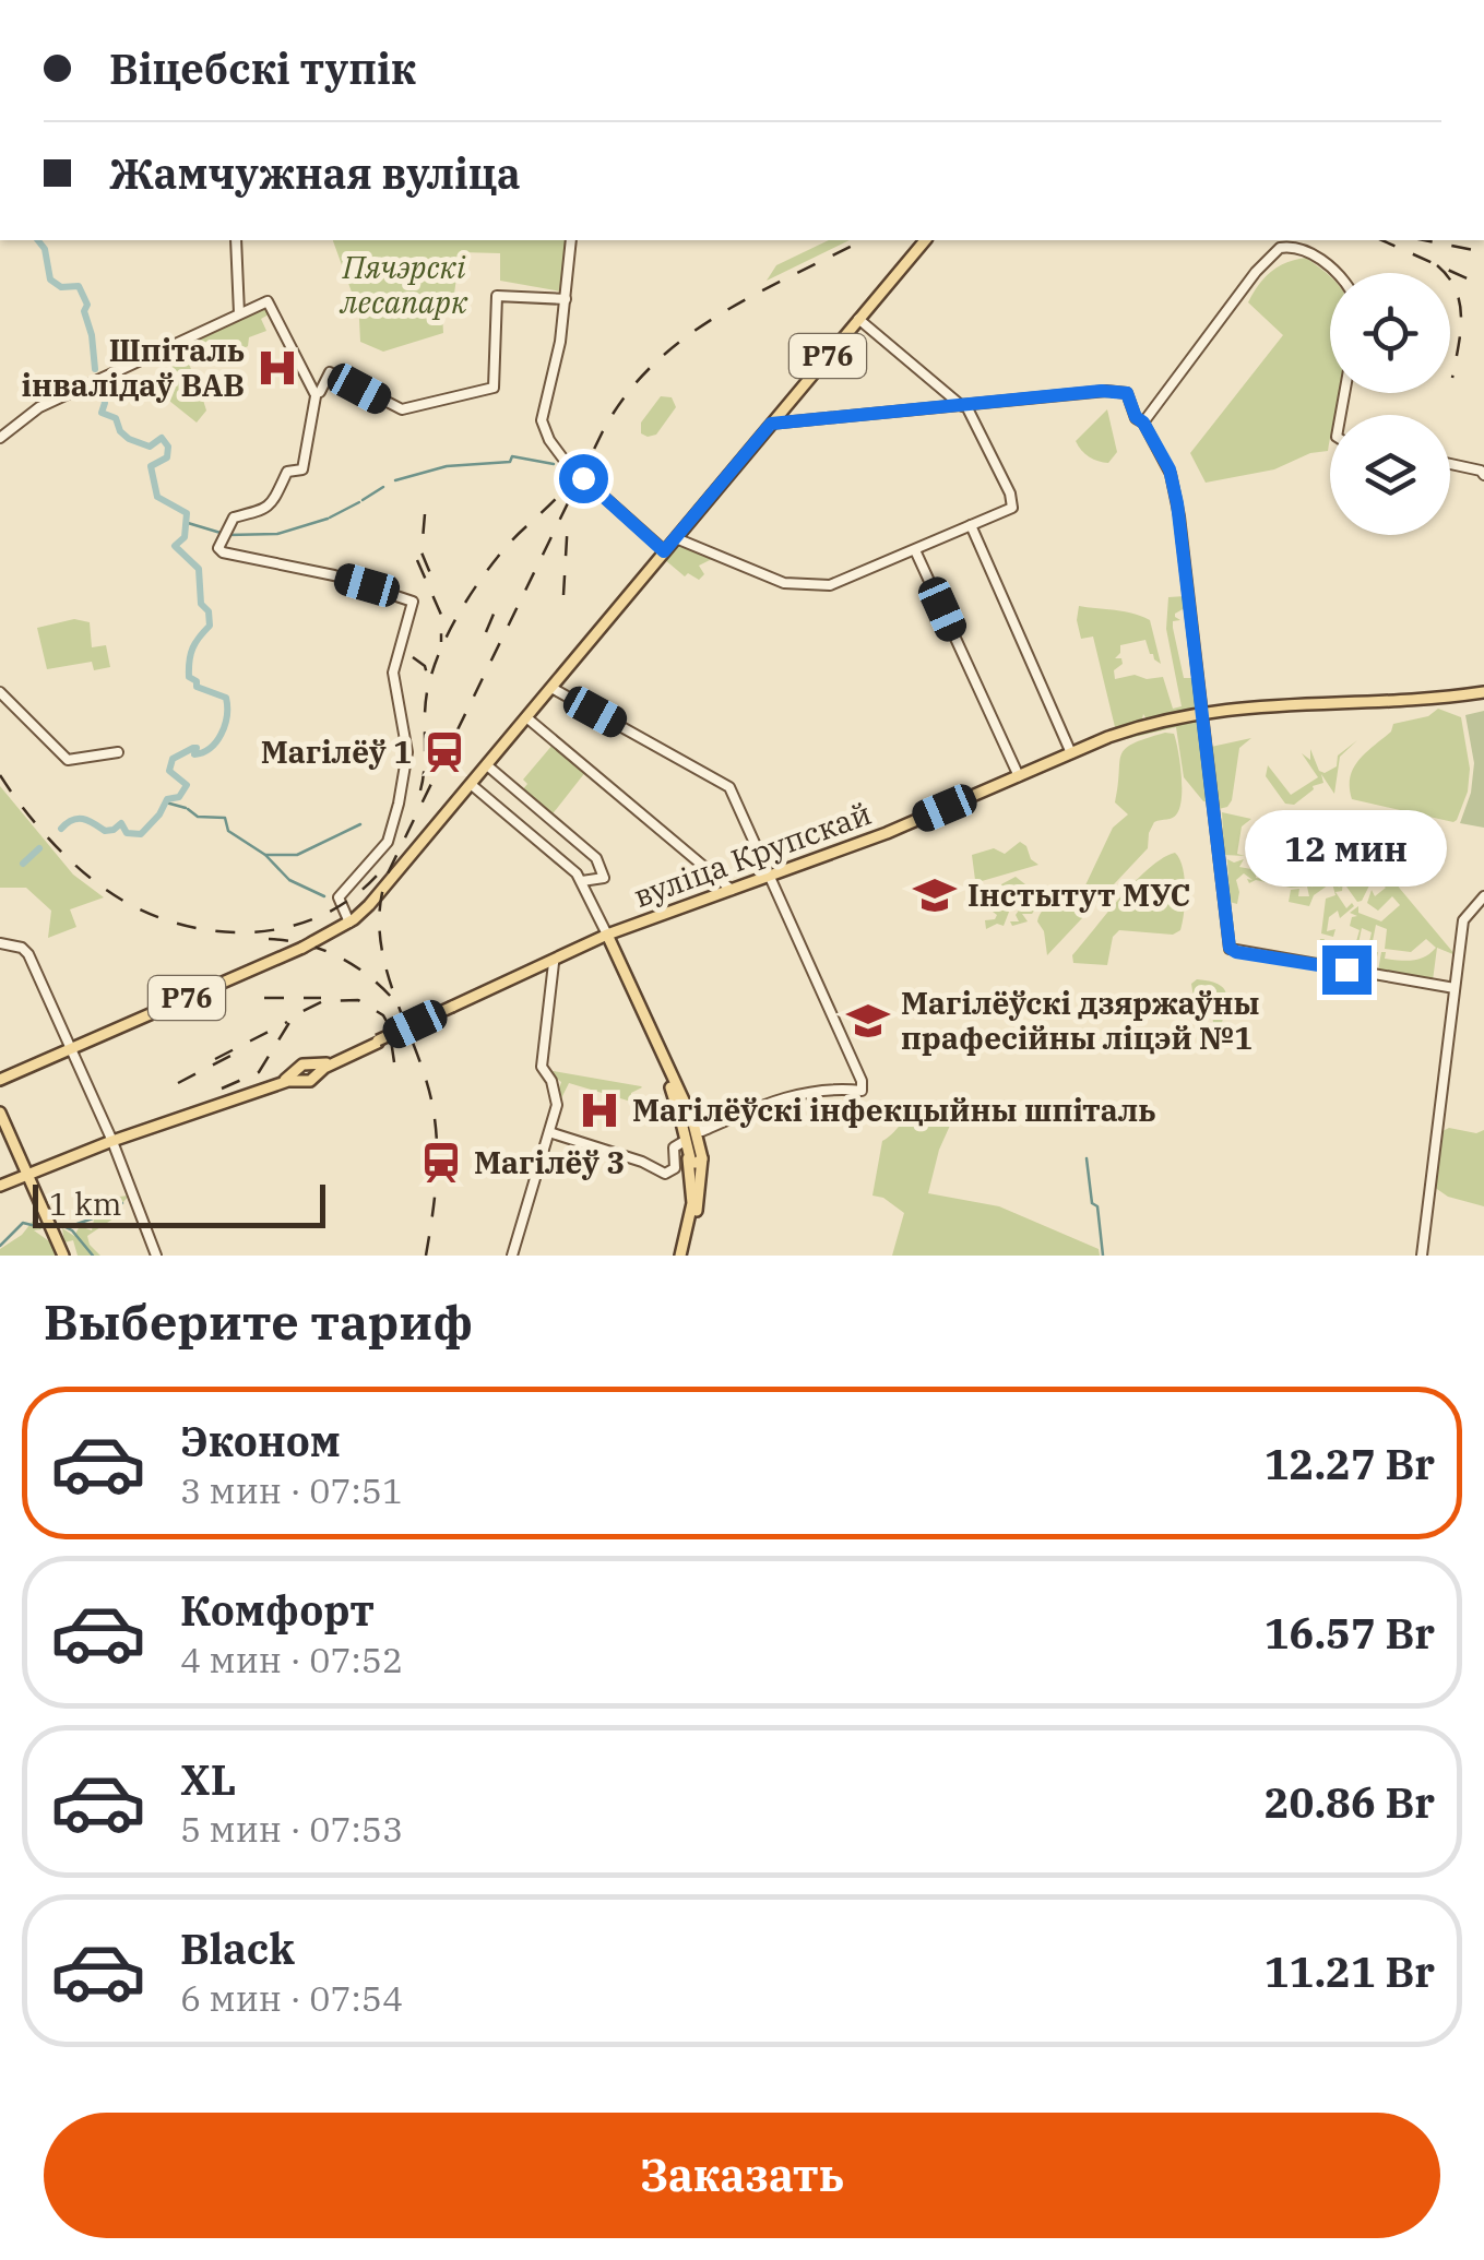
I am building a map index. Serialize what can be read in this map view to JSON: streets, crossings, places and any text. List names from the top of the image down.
{
  "streets": {
    "main road": ["Р76", "вуліца Крупскай"]
  },
  "crossings": [
    ["Р76", "вуліца Крупскай"]
  ],
  "parks": ["Пячэрскі лесапарк"],
  "places": {
    "hospital": ["Шпіталь інвалідаў ВАВ", "Магілёўскі інфекцыйны шпіталь"],
    "station": ["Магілёў 1", "Магілёў 3"],
    "school or university": ["Інстытут МУС", "Магілёўскі дзяржаўны прафесійны ліцэй №1"]
  },
  "scale_bar": "1 km",
  "page": {
    "banner": ["Віцебскі тупік", "Жамчужная вуліца"],
    "bubble": "12 мин",
    "scale": "1 km",
    "heading": "Выберите тариф",
    "list": [
      {
        "name": "Эконом",
        "note": "3 мин · 07:51",
        "value": "12.27 Br"
      },
      {
        "name": "Комфорт",
        "note": "4 мин · 07:52",
        "value": "16.57 Br"
      },
      {
        "name": "XL",
        "note": "5 мин · 07:53",
        "value": "20.86 Br"
      },
      {
        "name": "Black",
        "note": "6 мин · 07:54",
        "value": "11.21 Br"
      }
    ],
    "buttons": "Заказать"
  }
}
